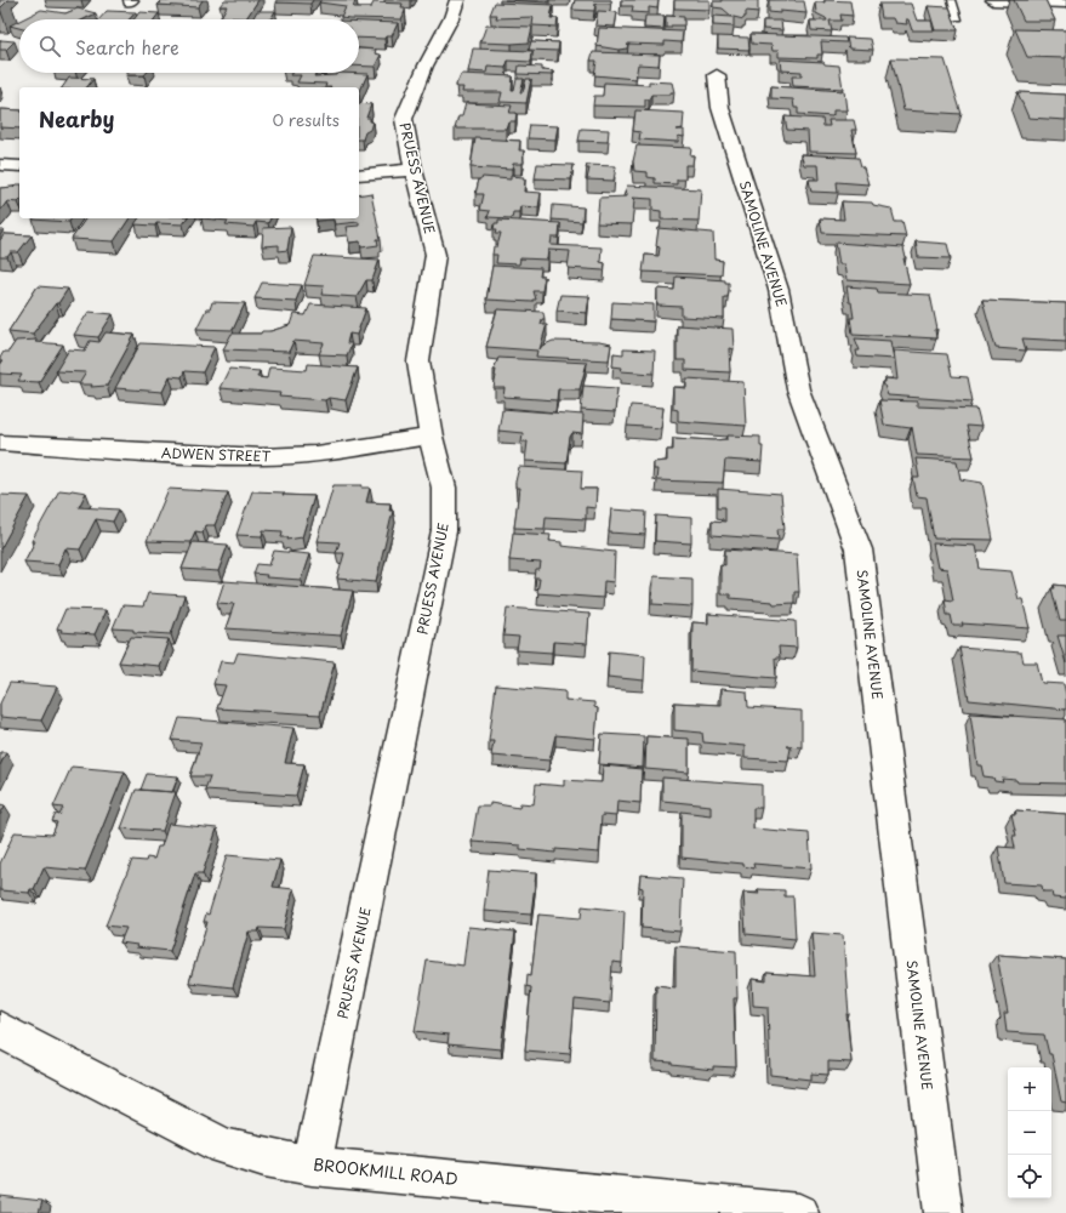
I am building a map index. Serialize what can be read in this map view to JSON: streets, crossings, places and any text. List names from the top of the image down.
{
  "streets": {
    "street": [
      "PRUESS AVENUE",
      "SAMOLINE AVENUE",
      "ADWEN STREET",
      "BROOKMILL ROAD"
    ]
  },
  "crossings": [
    ["PRUESS AVENUE", "ADWEN STREET"],
    ["PRUESS AVENUE", "BROOKMILL ROAD"]
  ],
  "page": {
    "search": "Search here",
    "heading": ["Nearby", "0 results"],
    "map_buttons": ["+", "−"]
  }
}
